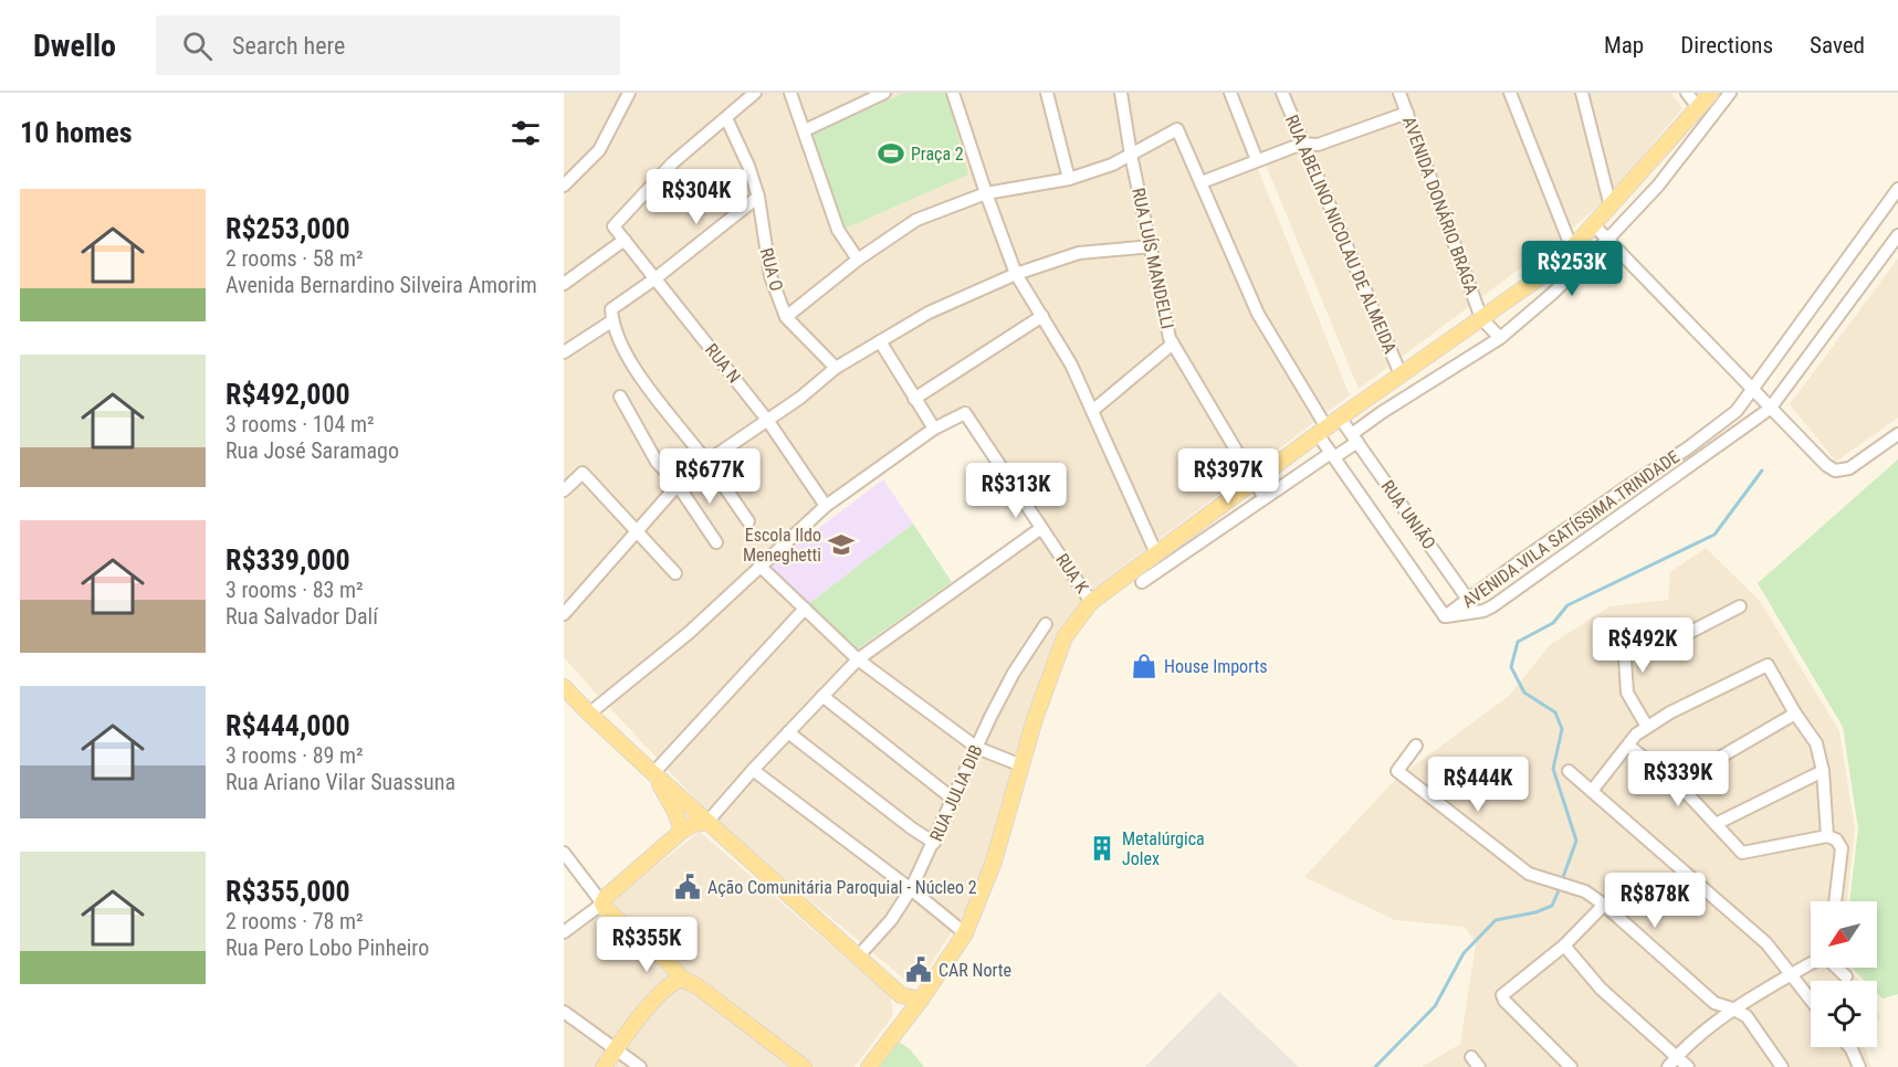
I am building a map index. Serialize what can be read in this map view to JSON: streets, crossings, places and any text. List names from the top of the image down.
{
  "streets": {
    "street": [
      "AVENIDA DONÁRIO BRAGA",
      "RUA ABELINO NICOLAU DE ALMEIDA",
      "RUA LUÍS MANDELLI",
      "RUA O",
      "RUA N",
      "RUA UNIÃO",
      "AVENIDA VILA SATÍSSIMA TRINDADE",
      "RUA K",
      "RUA JULIA DIB"
    ]
  },
  "crossings": [
    ["RUA LUÍS MANDELLI", "RUA UNIÃO"],
    ["RUA O", "RUA N"],
    ["RUA UNIÃO", "AVENIDA VILA SATÍSSIMA TRINDADE"]
  ],
  "places": {
    "sports": ["Praça 2"],
    "school or university": ["Escola Ildo Meneghetti"],
    "shop": ["House Imports"],
    "building": ["Metalúrgica Jolex"],
    "public building": ["Ação Comunitária Paroquial - Núcleo 2", "CAR Norte"]
  },
  "north": "bottom left",
  "page": {
    "header": "Dwello",
    "search": "Search here",
    "nav": ["Map", "Directions", "Saved"],
    "heading": "10 homes",
    "price": [
      "R$304K",
      "R$253K",
      "R$677K",
      "R$397K",
      "R$313K",
      "R$492K",
      "R$339K",
      "R$444K",
      "R$878K",
      "R$355K"
    ],
    "list": [
      {
        "name": "R$253,000",
        "note": "2 rooms · 58 m² · Avenida Bernardino Silveira Amorim"
      },
      {
        "name": "R$492,000",
        "note": "3 rooms · 104 m² · Rua José Saramago"
      },
      {
        "name": "R$339,000",
        "note": "3 rooms · 83 m² · Rua Salvador Dalí"
      },
      {
        "name": "R$444,000",
        "note": "3 rooms · 89 m² · Rua Ariano Vilar Suassuna"
      },
      {
        "name": "R$355,000",
        "note": "2 rooms · 78 m² · Rua Pero Lobo Pinheiro"
      }
    ]
  }
}
